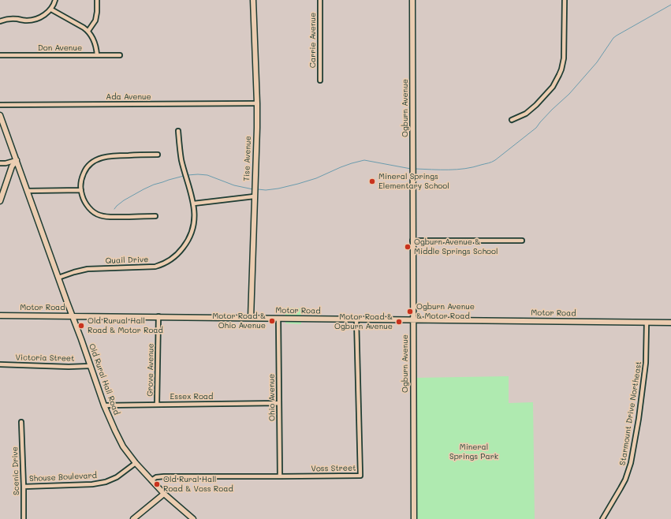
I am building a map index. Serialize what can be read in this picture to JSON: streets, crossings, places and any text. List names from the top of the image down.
{
  "streets": {
    "street": [
      "Carrie Avenue",
      "Don Avenue",
      "Ada Avenue",
      "Ogburn Avenue",
      "Tise Avenue",
      "Quail Drive",
      "Motor Road",
      "Victoria Street",
      "Grove Avenue",
      "Old Rural Hall Road",
      "Essex Road",
      "Ohio Avenue",
      "Starmount Drive Northeast",
      "Voss Street",
      "Scenic Drive",
      "Shouse Boulevard"
    ]
  },
  "crossings": [
    ["Ada Avenue", "Tise Avenue"],
    ["Ogburn Avenue", "Motor Road"],
    ["Tise Avenue", "Motor Road"],
    ["Quail Drive", "Old Rural Hall Road"],
    ["Motor Road", "Grove Avenue"],
    ["Motor Road", "Old Rural Hall Road"],
    ["Motor Road", "Ohio Avenue"],
    ["Motor Road", "Starmount Drive Northeast"],
    ["Motor Road", "Voss Street"],
    ["Victoria Street", "Old Rural Hall Road"],
    ["Grove Avenue", "Essex Road"],
    ["Old Rural Hall Road", "Essex Road"],
    ["Old Rural Hall Road", "Voss Street"],
    ["Old Rural Hall Road", "Shouse Boulevard"],
    ["Essex Road", "Ohio Avenue"],
    ["Ohio Avenue", "Voss Street"],
    ["Scenic Drive", "Shouse Boulevard"]
  ],
  "parks": ["Mineral Springs Park"],
  "places": [
    "Mineral Springs Elementary School",
    "Ogburn Avenue & Middle Springs School",
    "Ogburn Avenue & Motor Road",
    "Motor Road & Ohio Avenue",
    "Motor Road & Ogburn Avenue",
    "Old Rurual Hall Road & Motor Road",
    "Old Rural Hall Road & Voss Road"
  ]
}
